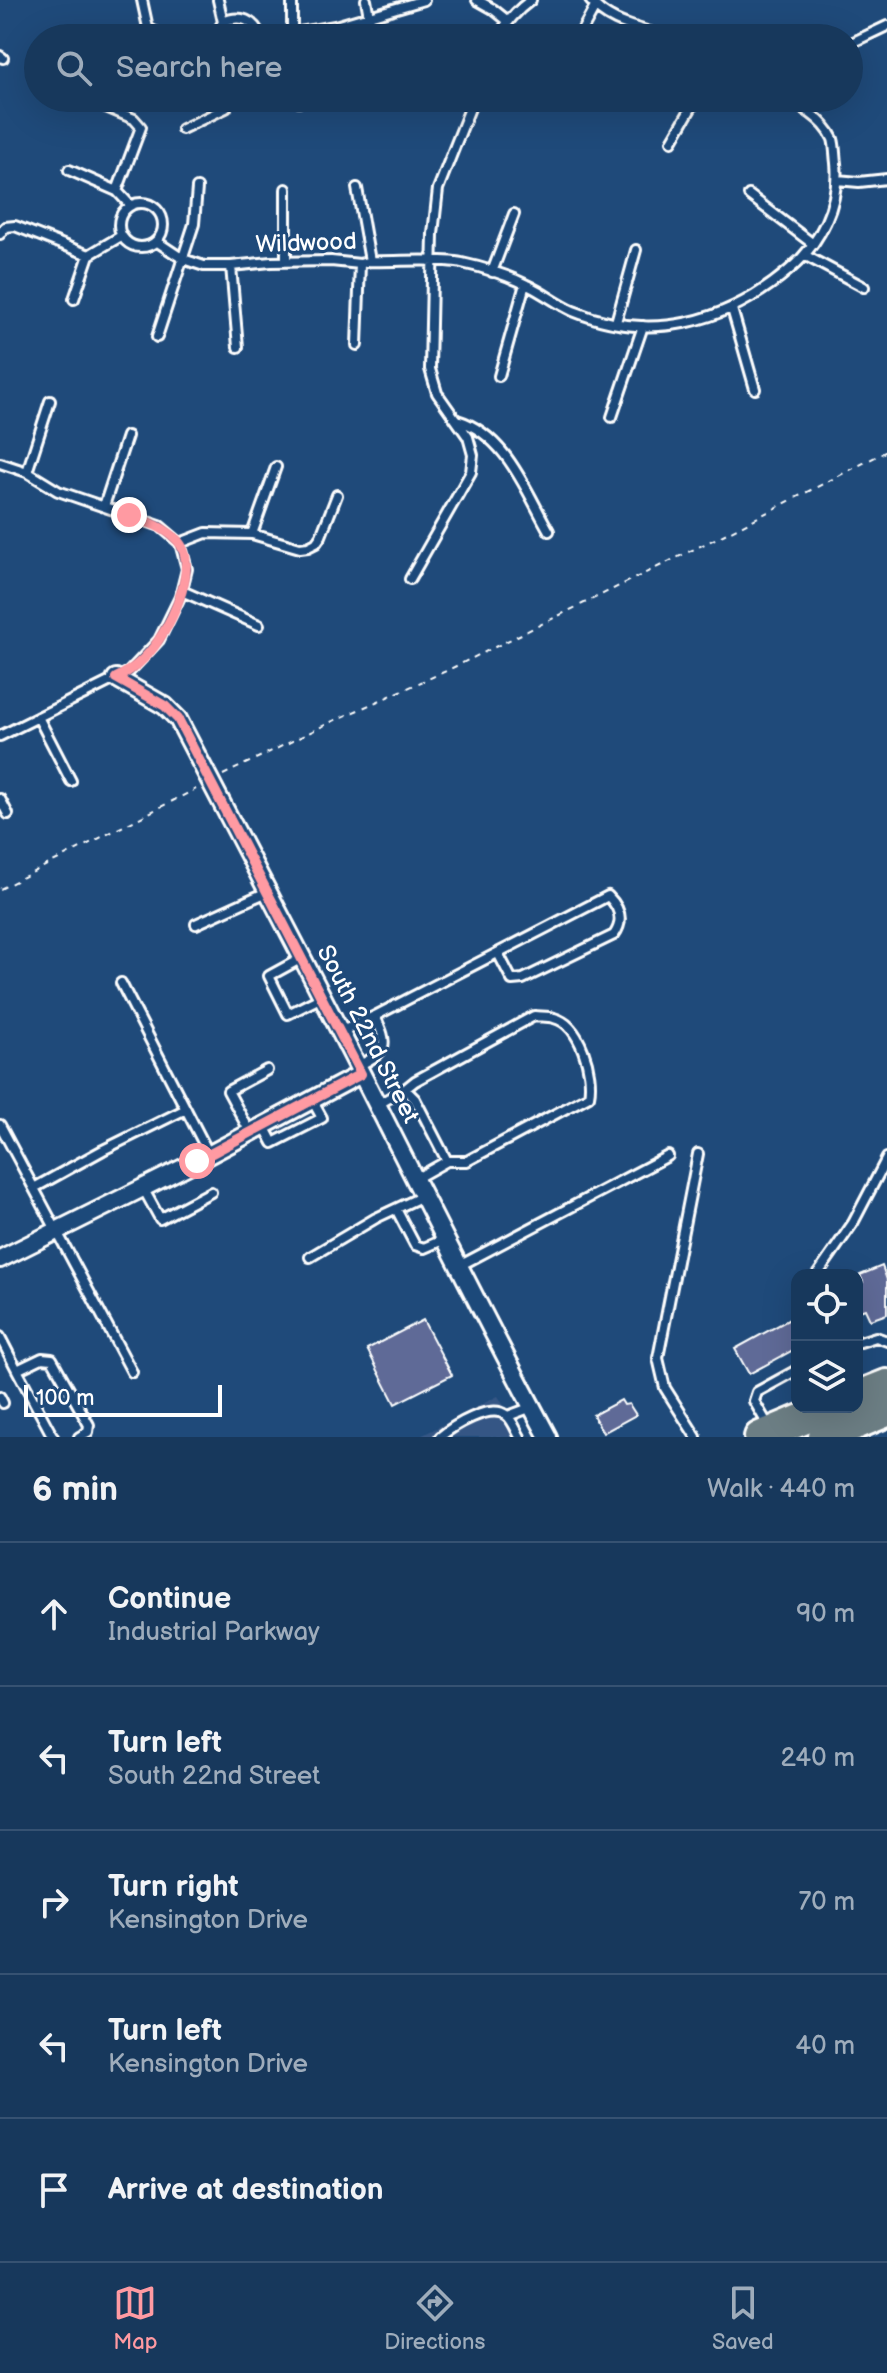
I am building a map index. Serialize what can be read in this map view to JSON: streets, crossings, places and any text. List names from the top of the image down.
{
  "streets": {
    "street": ["South 22nd Street"],
    "lane": ["Wildwood"]
  },
  "scale_bar": "100 m",
  "page": {
    "search": "Search here",
    "scale": "100 m",
    "heading": ["6 min", "Walk · 440 m"],
    "list": [
      ["Continue", "Industrial Parkway", "90 m"],
      ["Turn left", "South 22nd Street", "240 m"],
      ["Turn right", "Kensington Drive", "70 m"],
      ["Turn left", "Kensington Drive", "40 m"],
      "Arrive at destination"
    ],
    "nav": ["Map", "Directions", "Saved"]
  }
}
